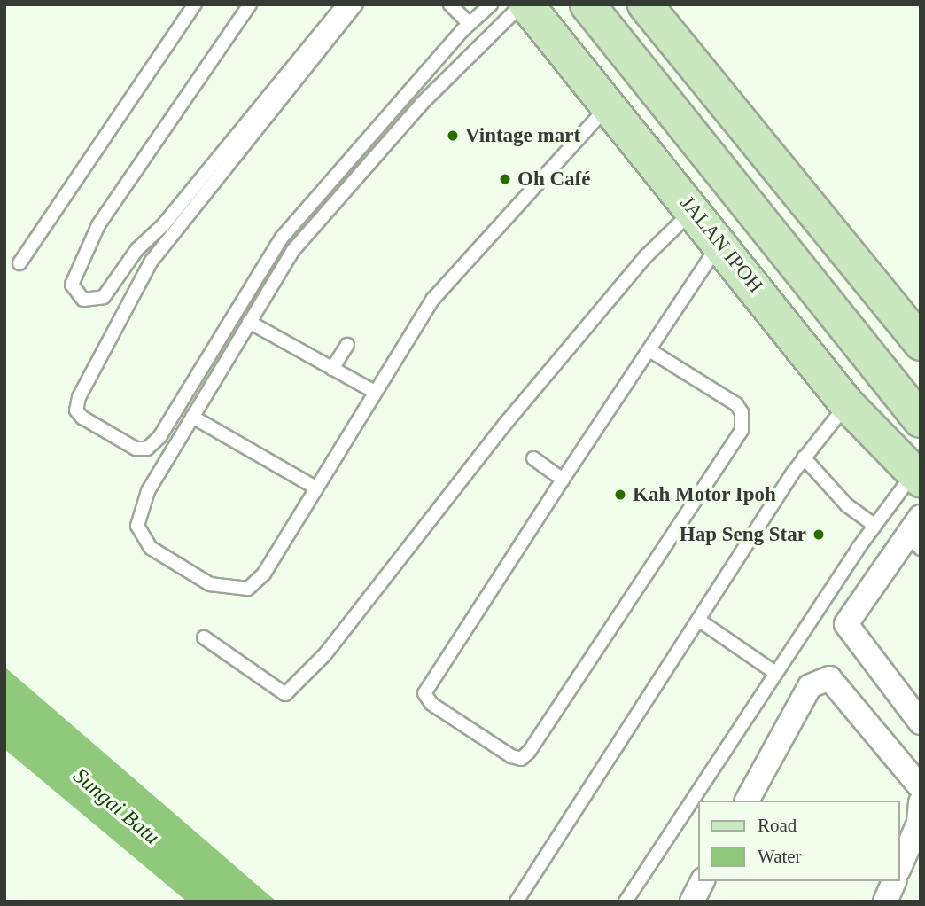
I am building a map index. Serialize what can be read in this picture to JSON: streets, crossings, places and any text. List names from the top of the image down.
{
  "streets": {
    "main road": ["JALAN IPOH"]
  },
  "water": ["Sungai Batu"],
  "places": [
    "Vintage mart",
    "Oh Café",
    "Kah Motor Ipoh",
    "Hap Seng Star"
  ],
  "legend": ["Road", "Water"]
}
